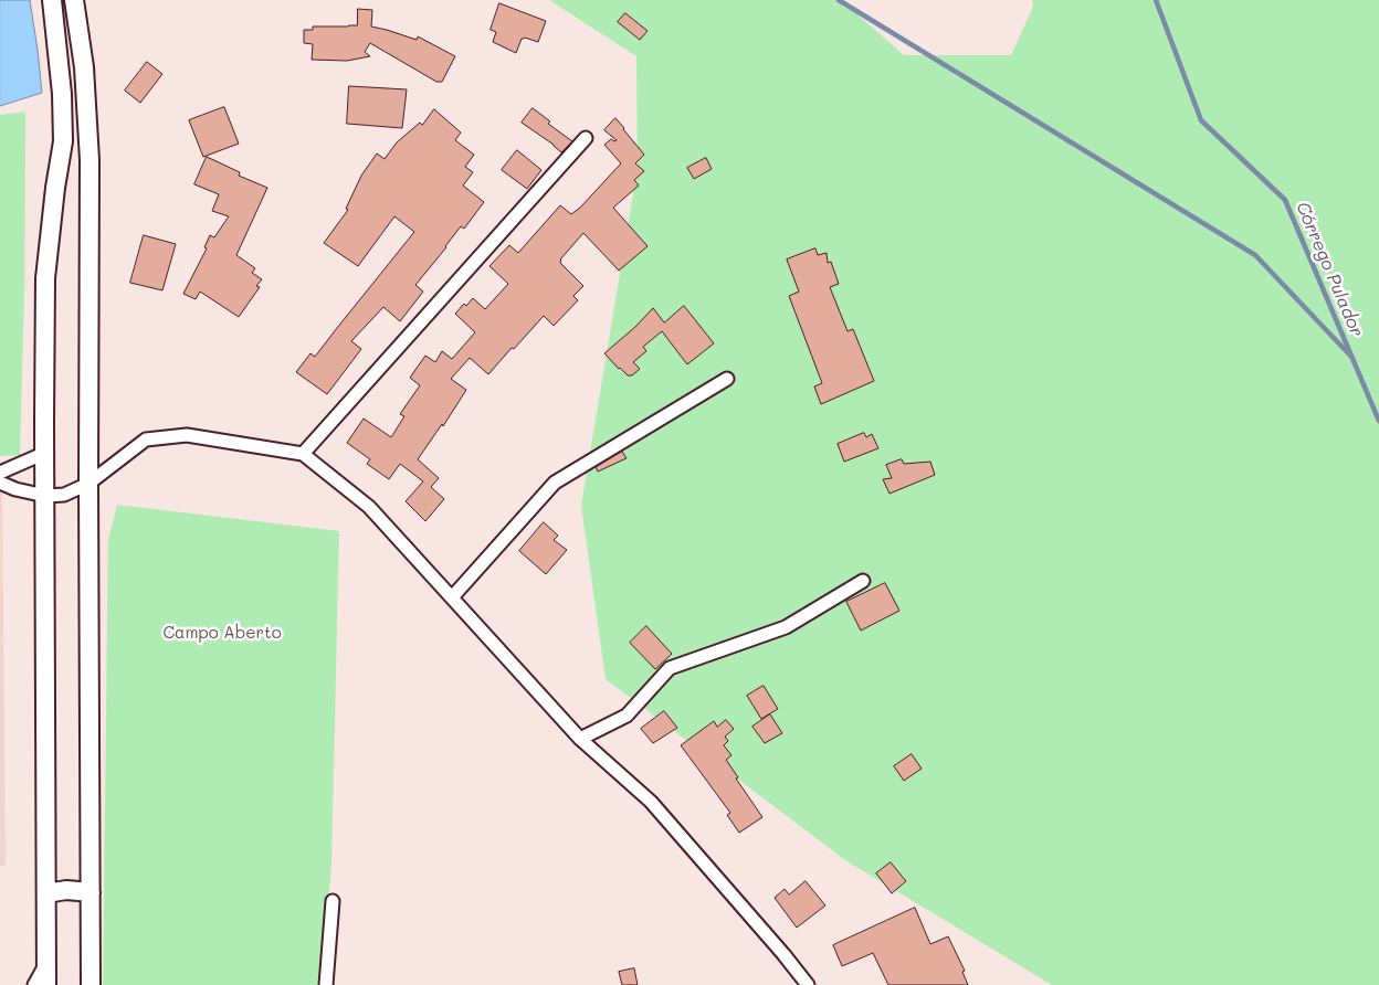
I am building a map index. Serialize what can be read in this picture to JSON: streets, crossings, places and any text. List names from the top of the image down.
{
  "water": ["Córrego Pulador"],
  "parks": ["Campo Aberto"]
}
